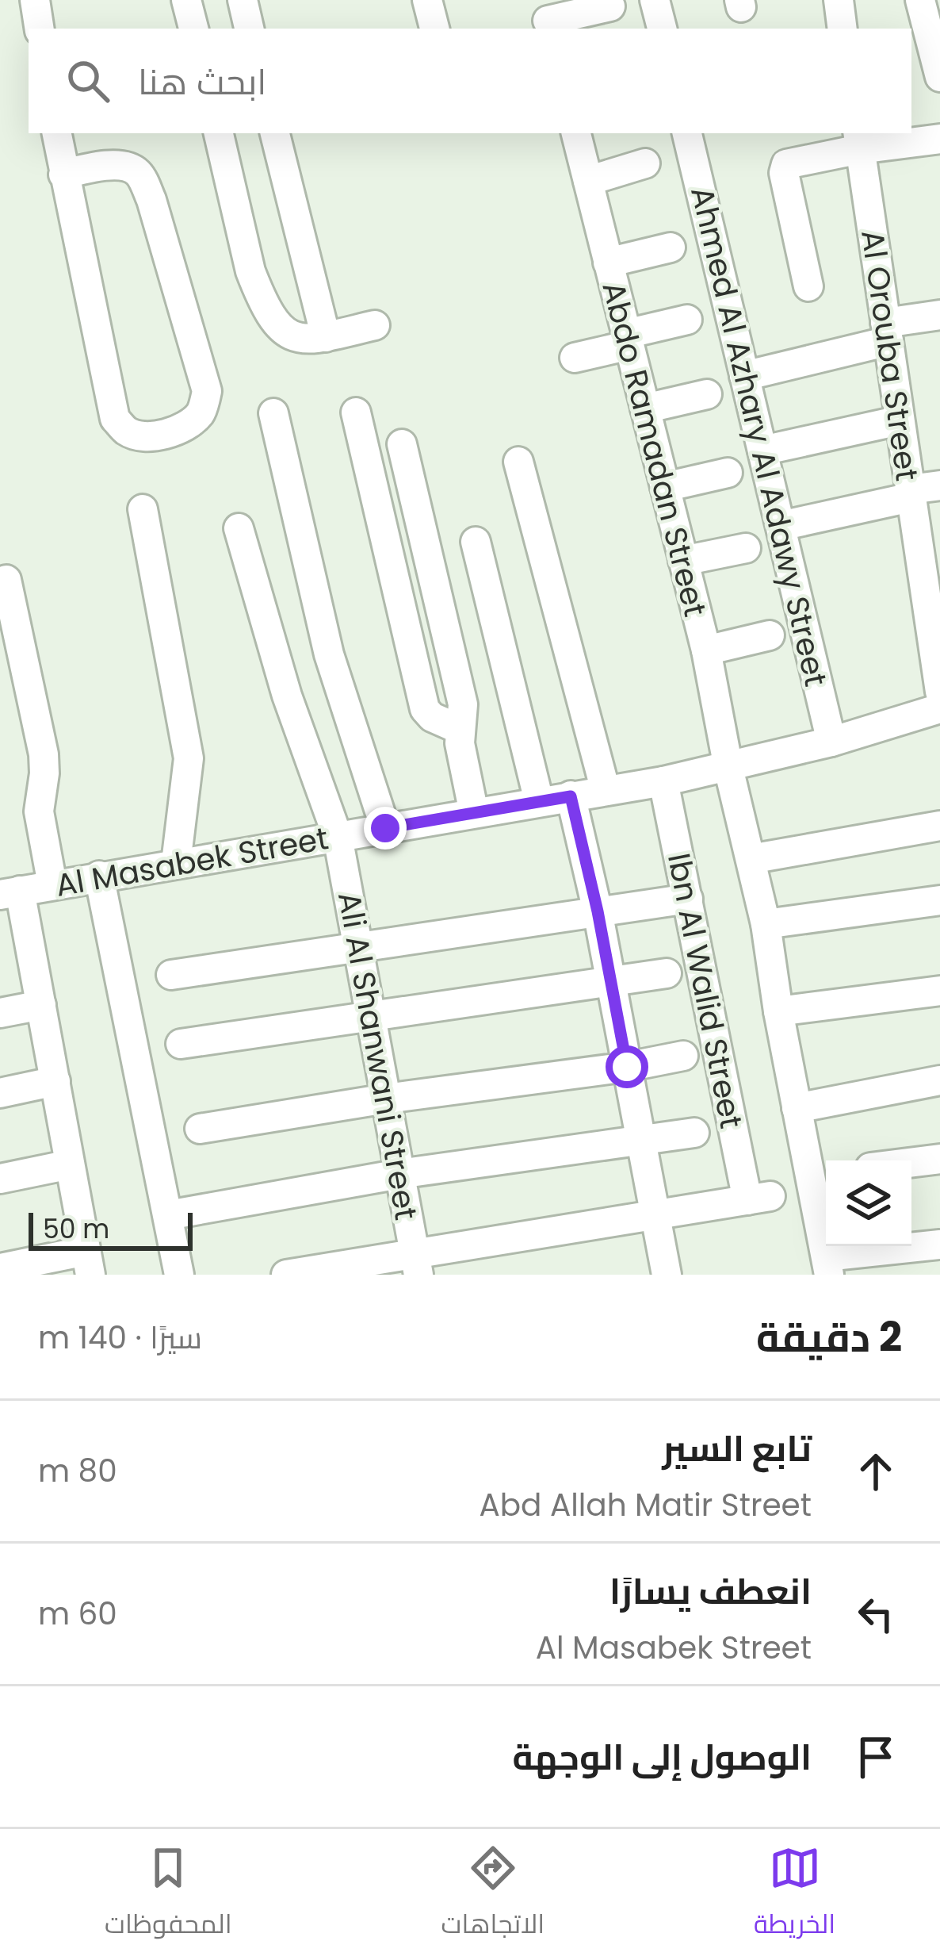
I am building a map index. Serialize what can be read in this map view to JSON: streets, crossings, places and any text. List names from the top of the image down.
{
  "streets": {
    "street": [
      "Al Orouba Street",
      "Ahmed Al Azhary Al Adawy Street",
      "Abdo Ramadan Street",
      "Al Masabek Street",
      "Ibn Al Walid Street",
      "Ali Al Shanwani Street"
    ]
  },
  "crossings": [
    ["Ahmed Al Azhary Al Adawy Street", "Al Masabek Street"],
    ["Abdo Ramadan Street", "Al Masabek Street"],
    ["Al Masabek Street", "Ibn Al Walid Street"],
    ["Al Masabek Street", "Ali Al Shanwani Street"]
  ],
  "scale_bar": "50 m",
  "page": {
    "search": "ابحث هنا",
    "scale": "50 m",
    "heading": ["2 دقيقة", "سيرًا · 140 m"],
    "list": [
      ["تابع السير", "Abd Allah Matir Street", "80 m"],
      ["انعطف يسارًا", "Al Masabek Street", "60 m"],
      "الوصول إلى الوجهة"
    ],
    "nav": ["الخريطة", "الاتجاهات", "المحفوظات"]
  }
}
